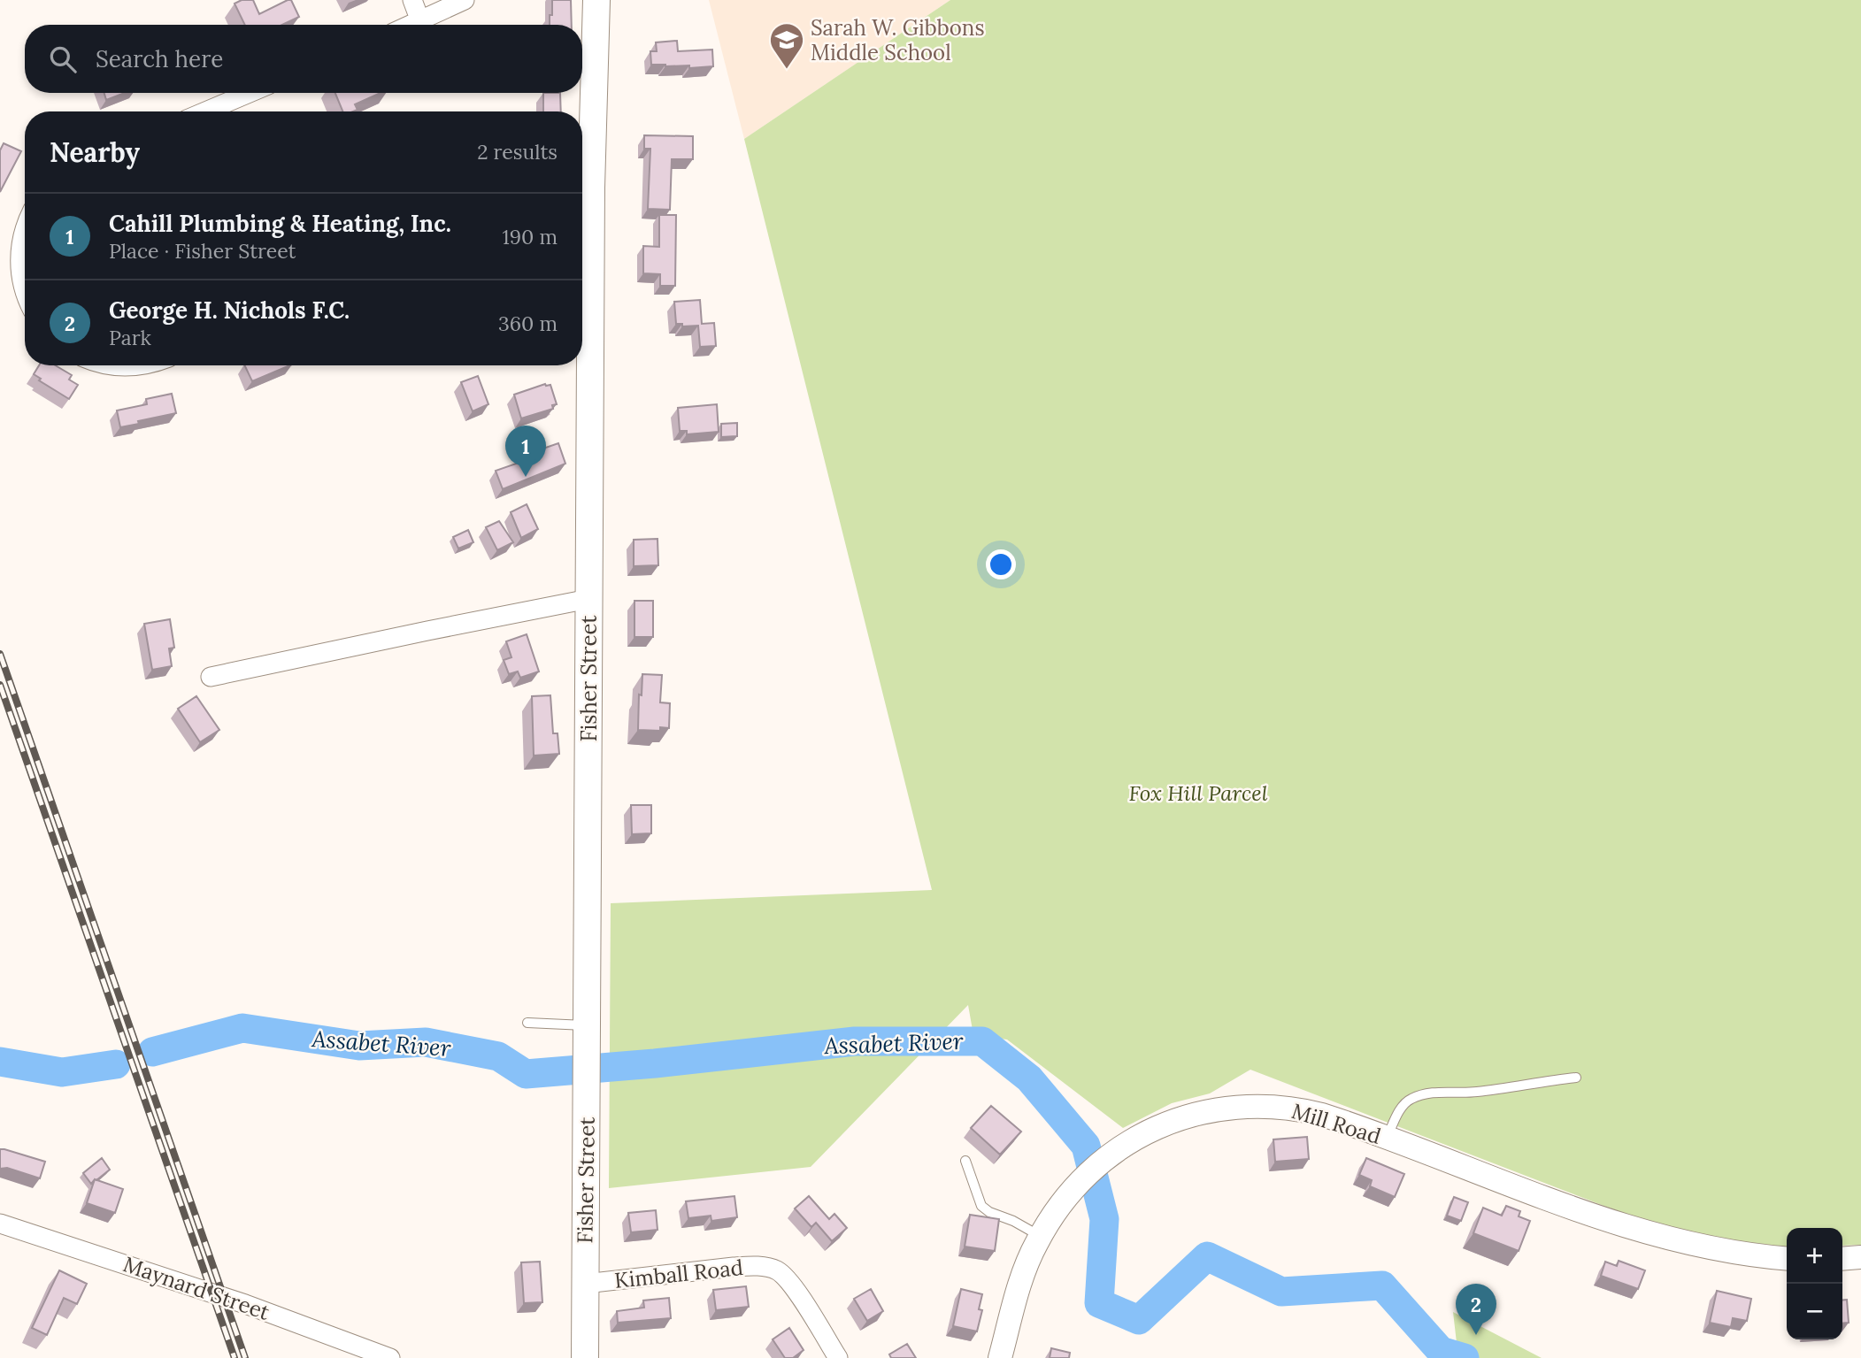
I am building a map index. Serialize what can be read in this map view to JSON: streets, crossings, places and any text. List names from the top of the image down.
{
  "streets": {
    "main road": ["Fisher Street"],
    "street": ["Mill Road", "Kimball Road", "Maynard Street"]
  },
  "crossings": [
    ["Fisher Street", "Kimball Road"]
  ],
  "water": ["Assabet River"],
  "parks": ["Fox Hill Parcel"],
  "places": {
    "school or university": ["Sarah W. Gibbons Middle School"]
  },
  "page": {
    "search": "Search here",
    "heading": ["Nearby", "2 results"],
    "list": [
      {
        "mark": "1",
        "name": "Cahill Plumbing & Heating, Inc.",
        "note": "Place · Fisher Street",
        "value": "190 m"
      },
      {
        "mark": "2",
        "name": "George H. Nichols F.C.",
        "note": "Park",
        "value": "360 m"
      }
    ],
    "pins": ["1", "2"],
    "map_buttons": ["+", "−"]
  }
}
